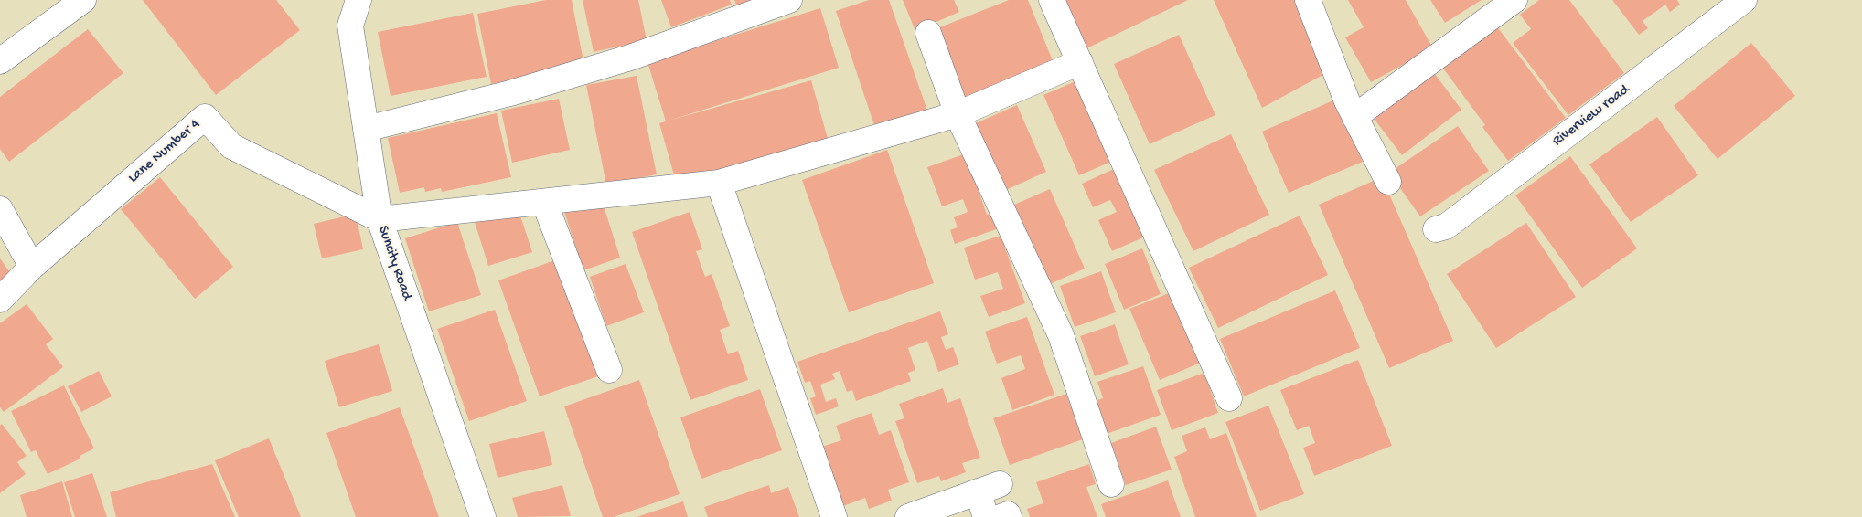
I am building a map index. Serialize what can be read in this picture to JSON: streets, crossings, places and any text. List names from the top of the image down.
{
  "streets": {
    "street": ["Riverview road", "Lane Number 4", "Suncity Road"]
  },
  "crossings": [
    ["Lane Number 4", "Suncity Road"]
  ]
}
